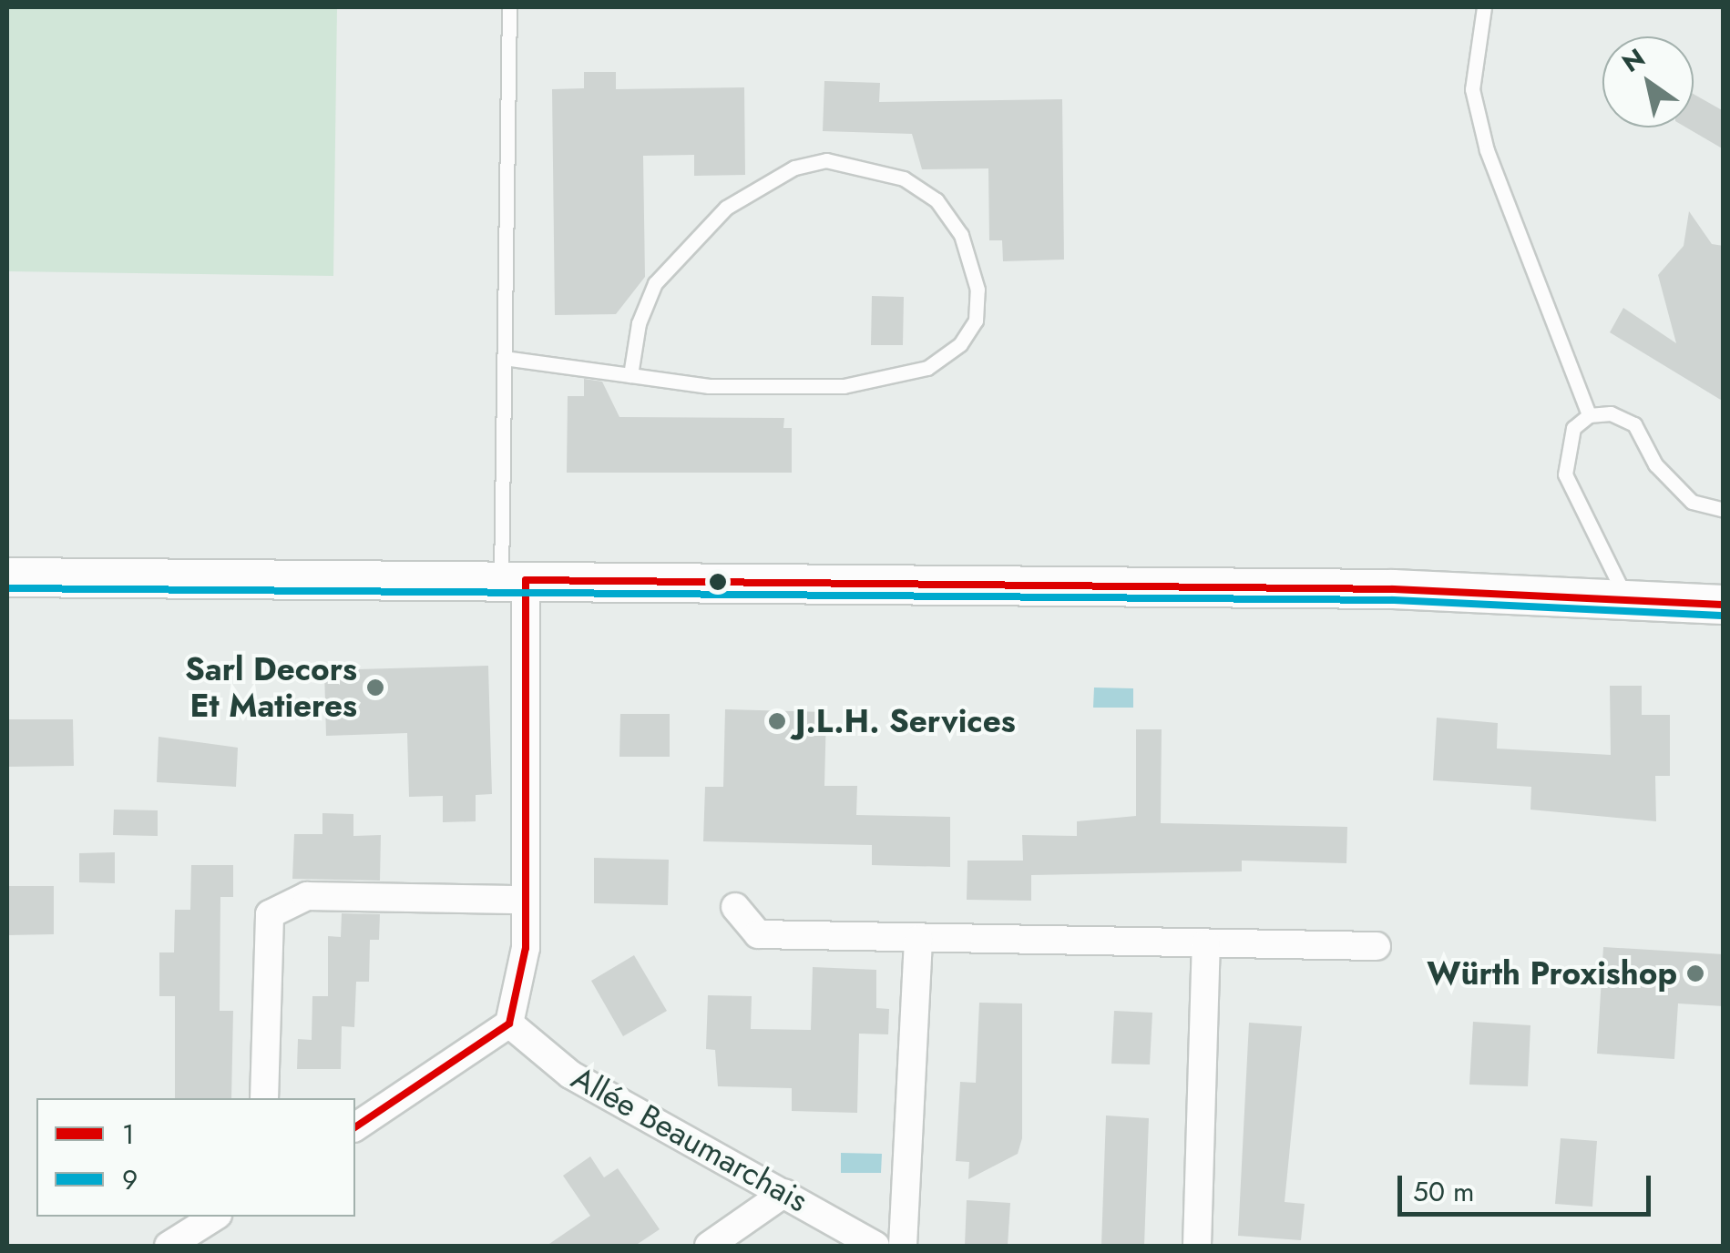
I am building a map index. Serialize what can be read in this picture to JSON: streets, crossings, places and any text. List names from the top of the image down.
{
  "streets": {
    "street": ["Allée Beaumarchais"]
  },
  "places": ["Sarl Decors Et Matieres", "J.L.H. Services", "Würth Proxishop"],
  "lines": ["transit line 1", "transit line 9"],
  "legend": ["1", "9"],
  "scale_bar": "50 m",
  "north": "top left"
}
